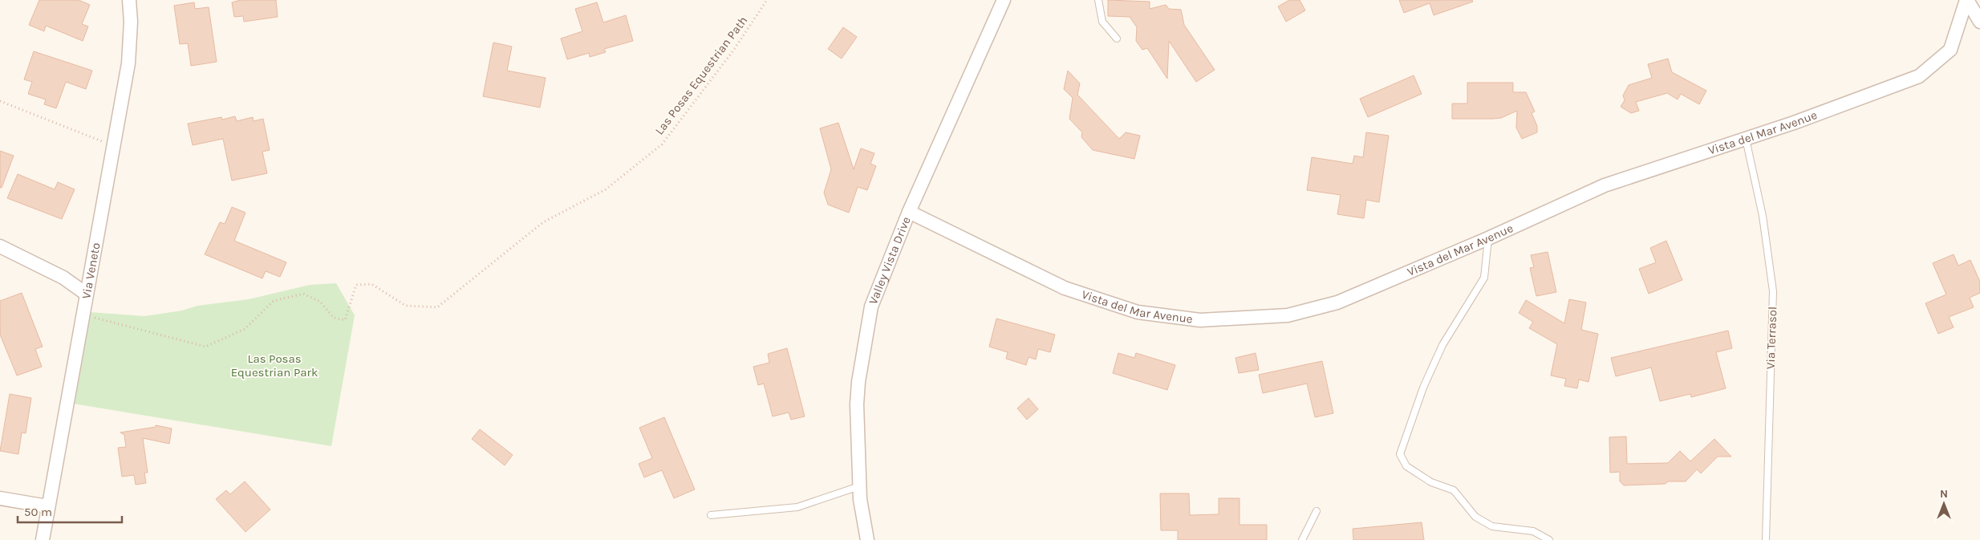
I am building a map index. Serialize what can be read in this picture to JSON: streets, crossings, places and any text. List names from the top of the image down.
{
  "streets": {
    "street": ["Vista del Mar Avenue", "Valley Vista Drive", "Via Veneto"],
    "lane": ["Via Terrasol"],
    "path": ["Las Posas Equestrian Path"]
  },
  "crossings": [
    ["Las Posas Equestrian Path", "Via Veneto"],
    ["Vista del Mar Avenue", "Valley Vista Drive"],
    ["Vista del Mar Avenue", "Via Terrasol"]
  ],
  "parks": ["Las Posas Equestrian Park"],
  "scale_bar": "50 m",
  "north": "top"
}
